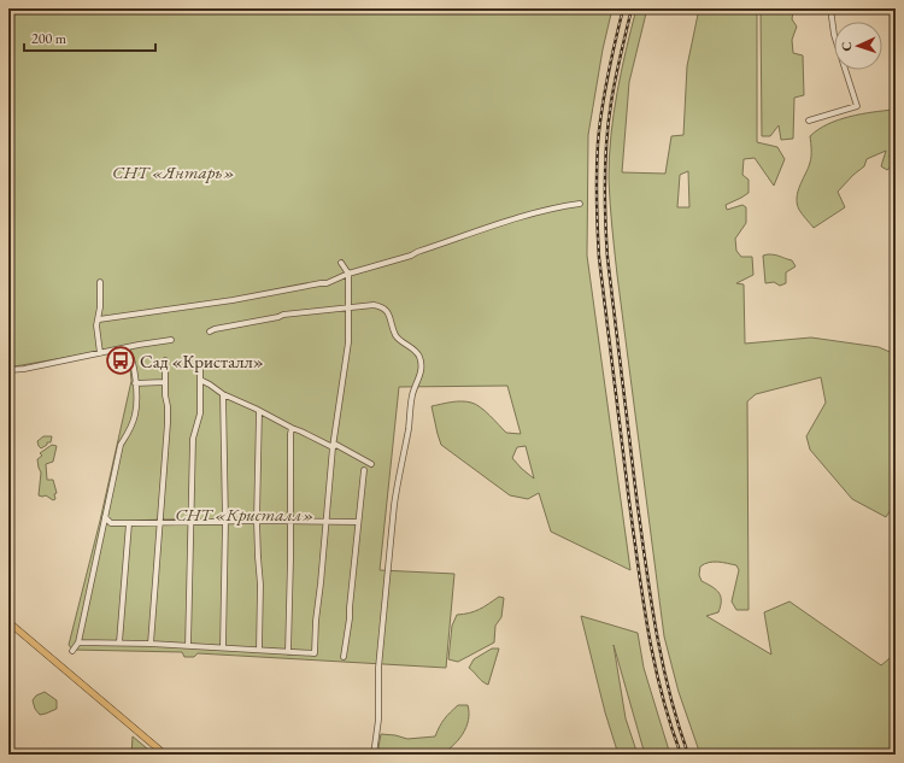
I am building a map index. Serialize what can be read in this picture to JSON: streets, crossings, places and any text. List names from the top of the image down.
{
  "parks": ["СНТ «Янтарь»", "СНТ «Кристалл»"],
  "places": {
    "bus stop": ["Сад «Кристалл»"]
  },
  "scale_bar": "200 m",
  "north": "left"
}
